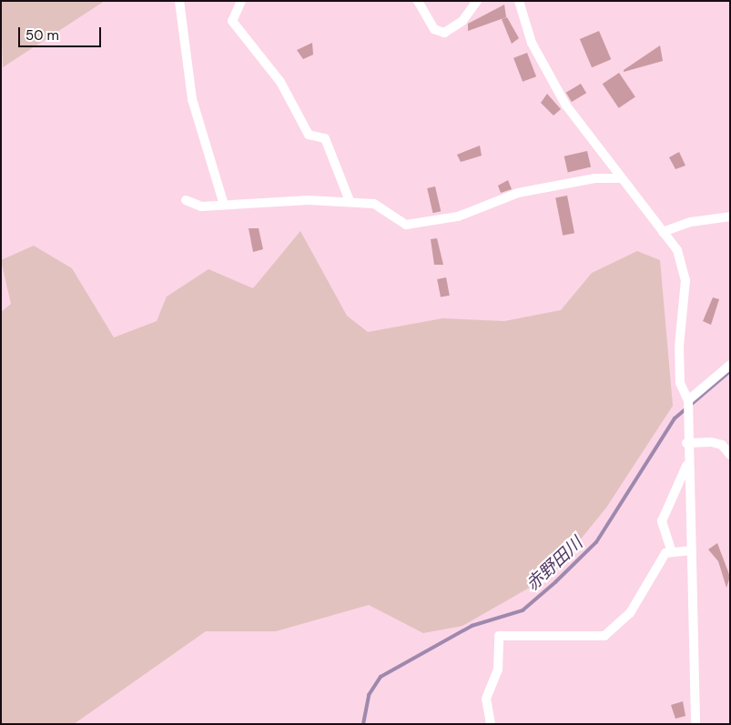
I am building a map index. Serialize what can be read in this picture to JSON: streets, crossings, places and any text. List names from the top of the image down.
{
  "water": ["赤野田川"],
  "scale_bar": "50 m"
}
